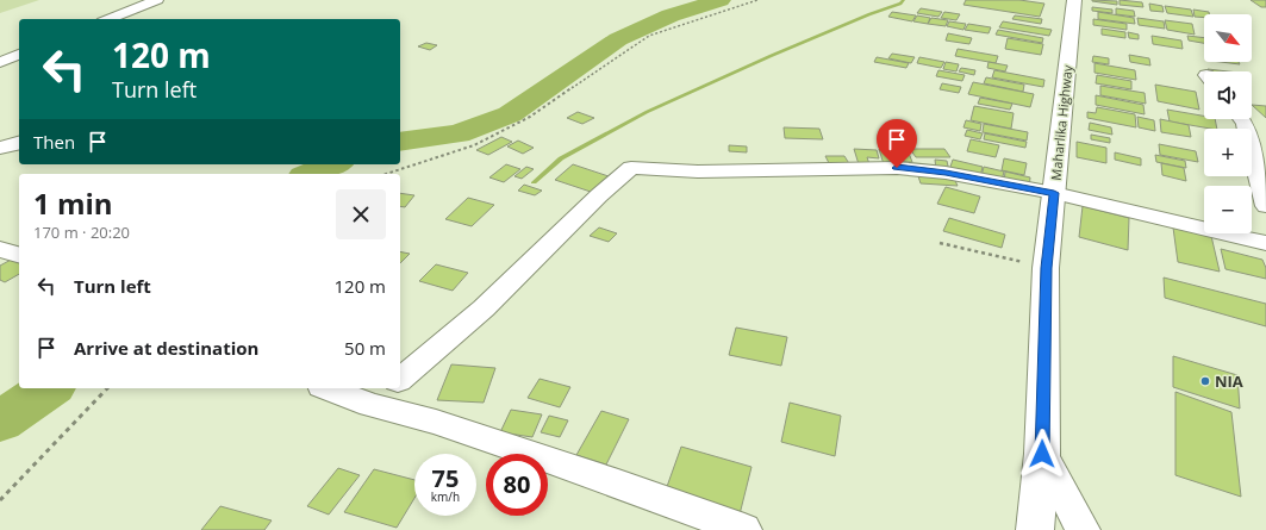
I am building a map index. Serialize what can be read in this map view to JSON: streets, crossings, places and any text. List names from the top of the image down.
{
  "streets": {
    "highway": ["Maharlika Highway"]
  },
  "places": ["NIA"],
  "north": "bottom right",
  "page": {
    "map_buttons": ["+", "−"],
    "turn": ["120 m", "Turn left"],
    "then": "Then",
    "heading": ["1 min", "170 m · 20:20"],
    "list": [
      {
        "name": "Turn left",
        "value": "120 m"
      },
      {
        "name": "Arrive at destination",
        "value": "50 m"
      }
    ],
    "speed": "75 km/h",
    "limit": "80"
  }
}
